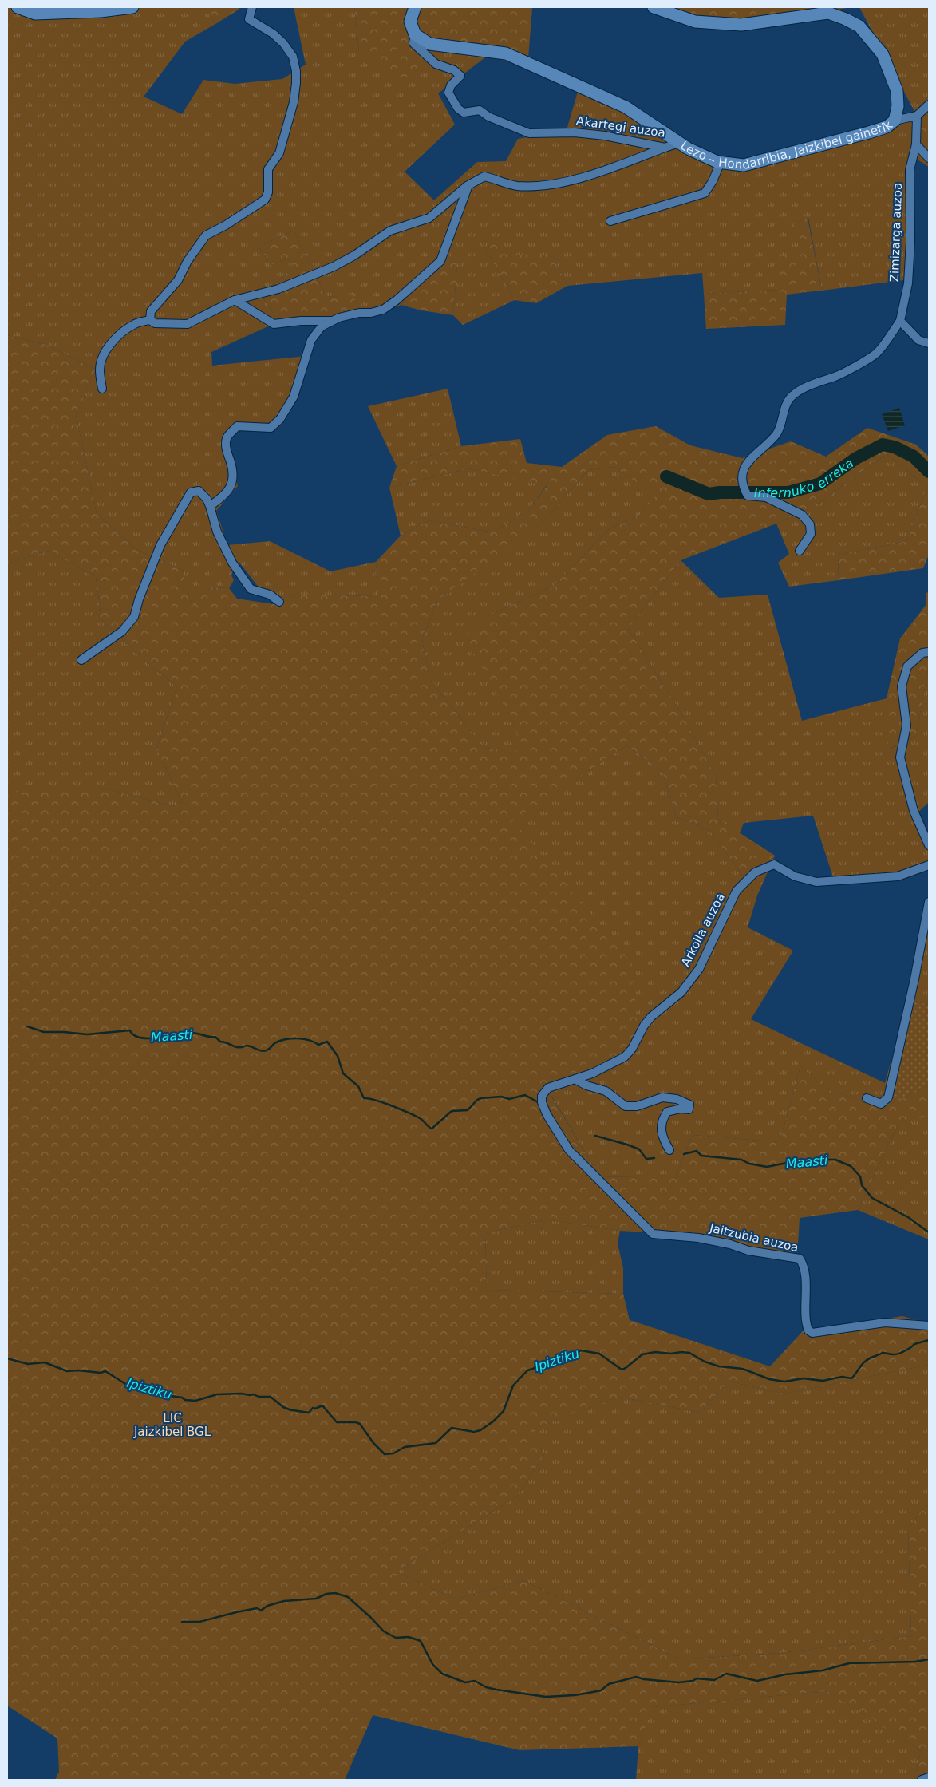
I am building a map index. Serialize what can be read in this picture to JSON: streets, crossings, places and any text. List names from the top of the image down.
{
  "streets": {
    "street": [
      "Akartegi auzoa",
      "Lezo – Hondarribia, Jaizkibel gainetik",
      "Zimizarga auzoa",
      "Arkolla auzoa",
      "Jaitzubia auzoa"
    ]
  },
  "crossings": [
    ["Akartegi auzoa", "Lezo – Hondarribia, Jaizkibel gainetik"],
    ["Arkolla auzoa", "Jaitzubia auzoa"]
  ],
  "water": ["Infernuko erreka", "Maasti", "Ipiztiku"],
  "parks": ["LIC Jaizkibel BGL"]
}
